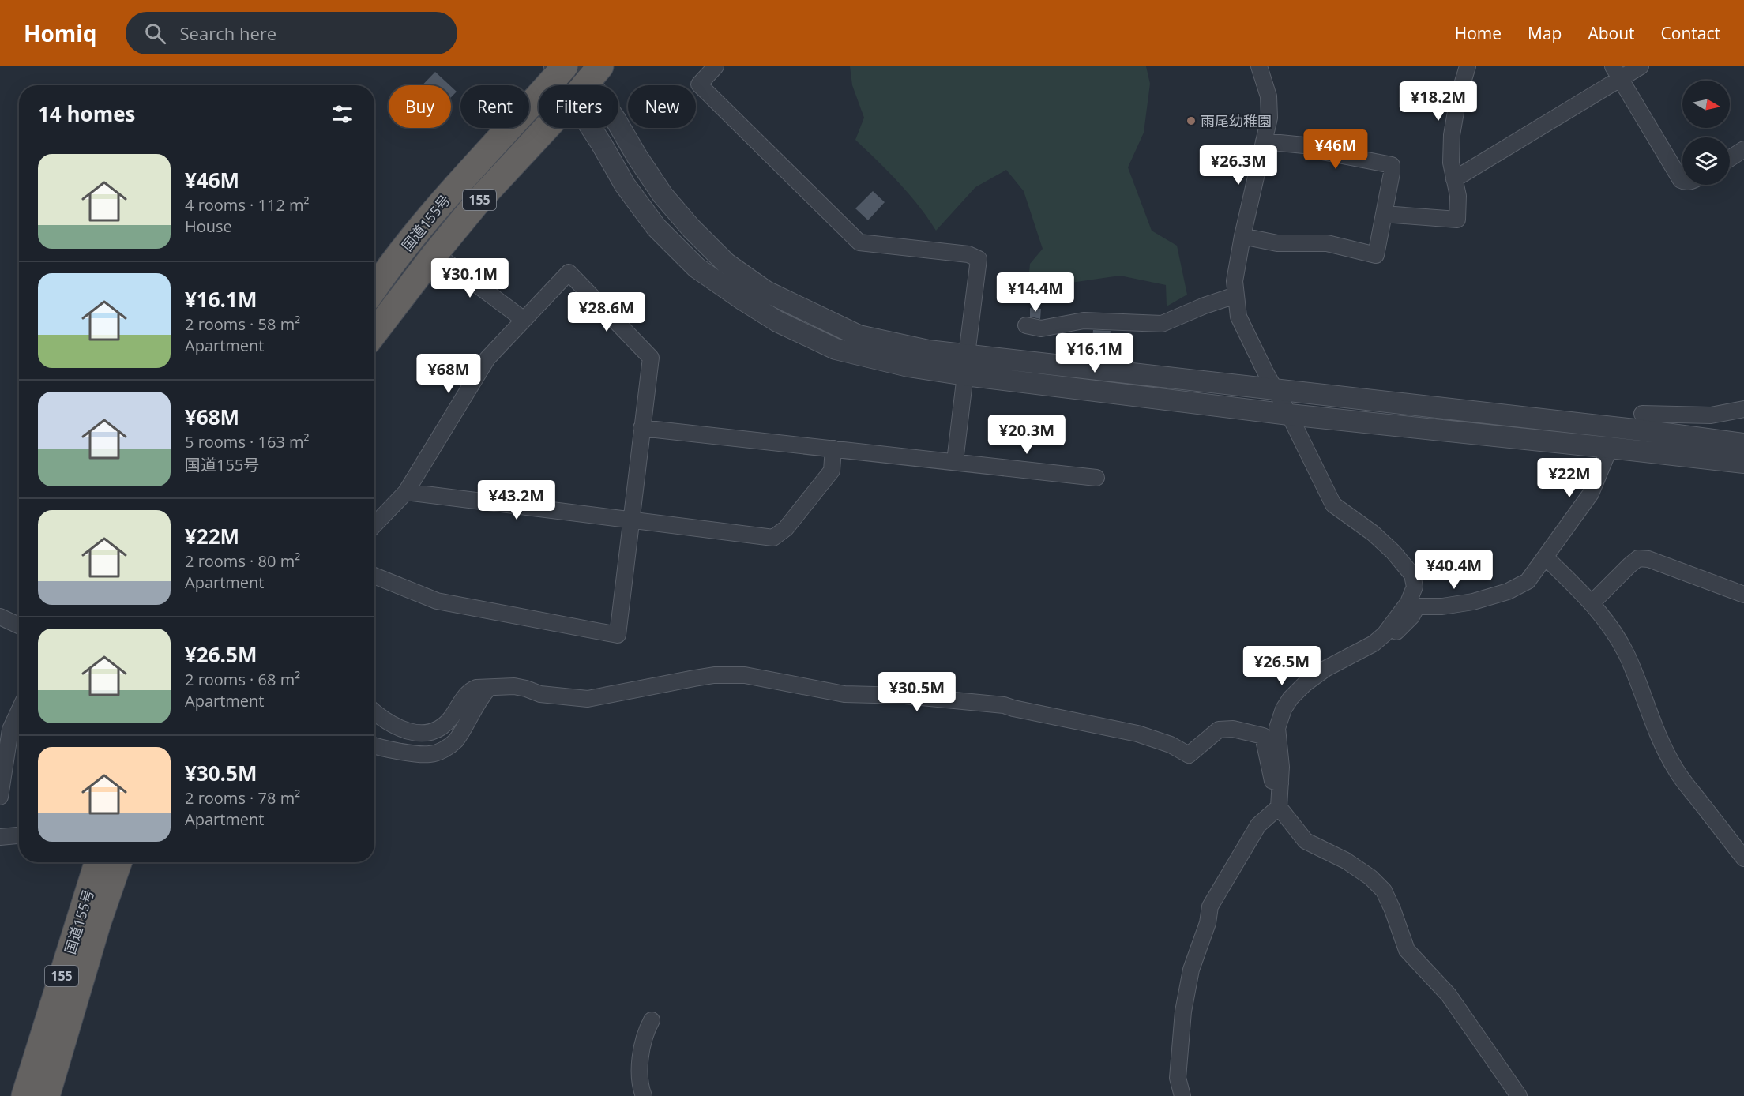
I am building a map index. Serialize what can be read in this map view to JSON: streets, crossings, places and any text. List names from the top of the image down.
{
  "streets": {
    "highway": ["155", "国道155号"]
  },
  "places": ["雨尾幼稚園"],
  "north": "right",
  "page": {
    "header": "Homiq",
    "search": "Search here",
    "nav": [
      "Home",
      "Map",
      "About",
      "Contact"
    ],
    "price": [
      "¥18.2M",
      "¥46M",
      "¥26.3M",
      "¥30.1M",
      "¥14.4M",
      "¥28.6M",
      "¥16.1M",
      "¥68M",
      "¥20.3M",
      "¥22M",
      "¥43.2M",
      "¥40.4M",
      "¥26.5M",
      "¥30.5M"
    ],
    "chip": [
      "Buy",
      "Rent",
      "Filters",
      "New"
    ],
    "heading": "14 homes",
    "list": [
      {
        "name": "¥46M",
        "note": "4 rooms · 112 m² · House"
      },
      {
        "name": "¥16.1M",
        "note": "2 rooms · 58 m² · Apartment"
      },
      {
        "name": "¥68M",
        "note": "5 rooms · 163 m² · 国道155号"
      },
      {
        "name": "¥22M",
        "note": "2 rooms · 80 m² · Apartment"
      },
      {
        "name": "¥26.5M",
        "note": "2 rooms · 68 m² · Apartment"
      },
      {
        "name": "¥30.5M",
        "note": "2 rooms · 78 m² · Apartment"
      }
    ]
  }
}
